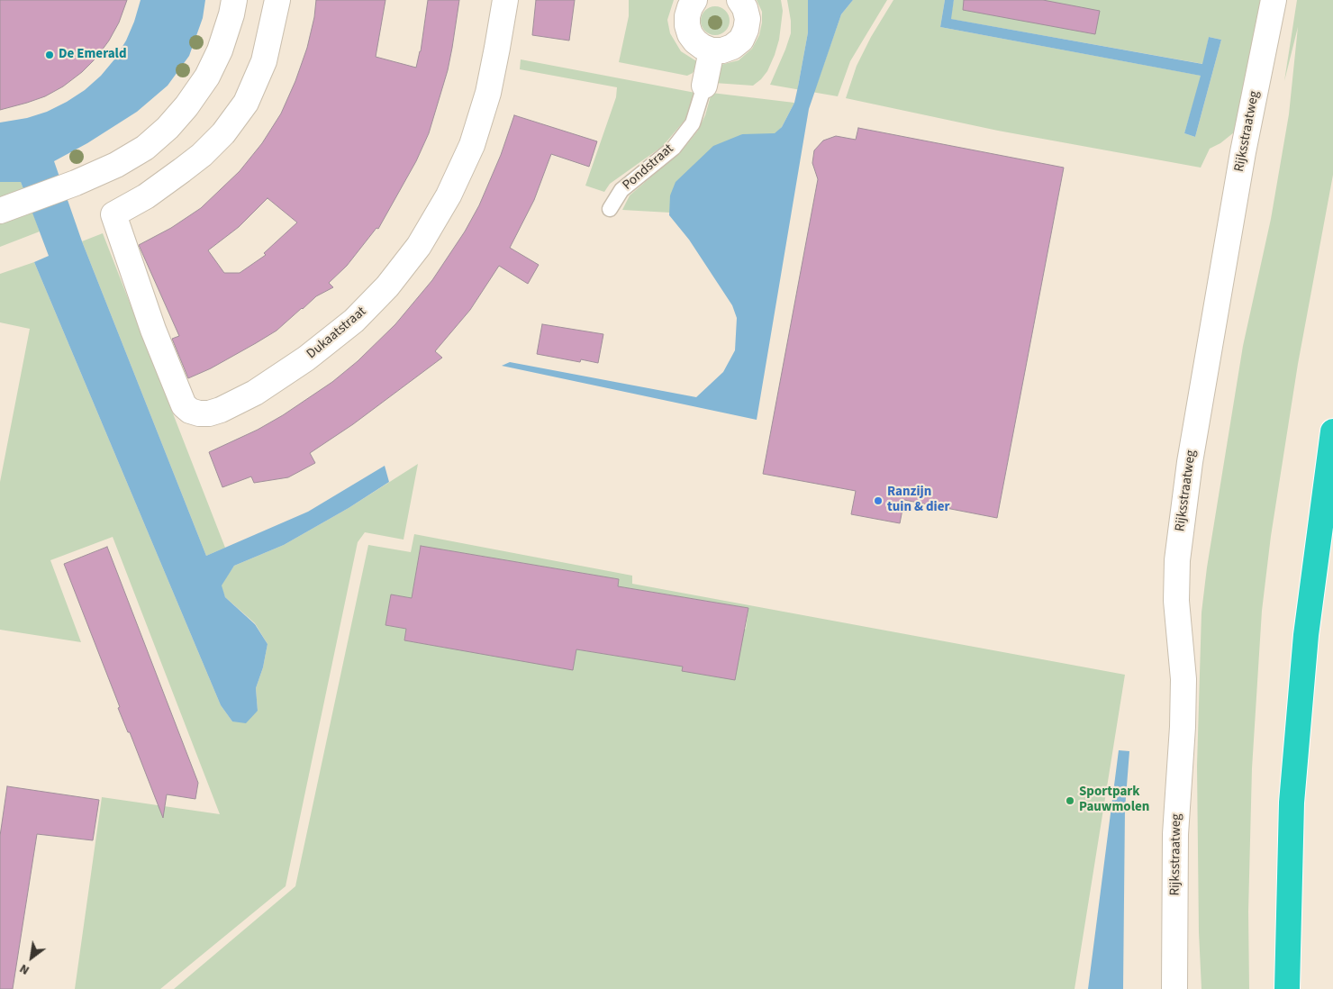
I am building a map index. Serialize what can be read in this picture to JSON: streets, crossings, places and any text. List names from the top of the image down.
{
  "streets": {
    "street": ["Rijksstraatweg", "Pondstraat", "Dukaatstraat"]
  },
  "places": ["De Emerald", "Ranzijn tuin & dier", "Sportpark Pauwmolen"],
  "north": "bottom left"
}
